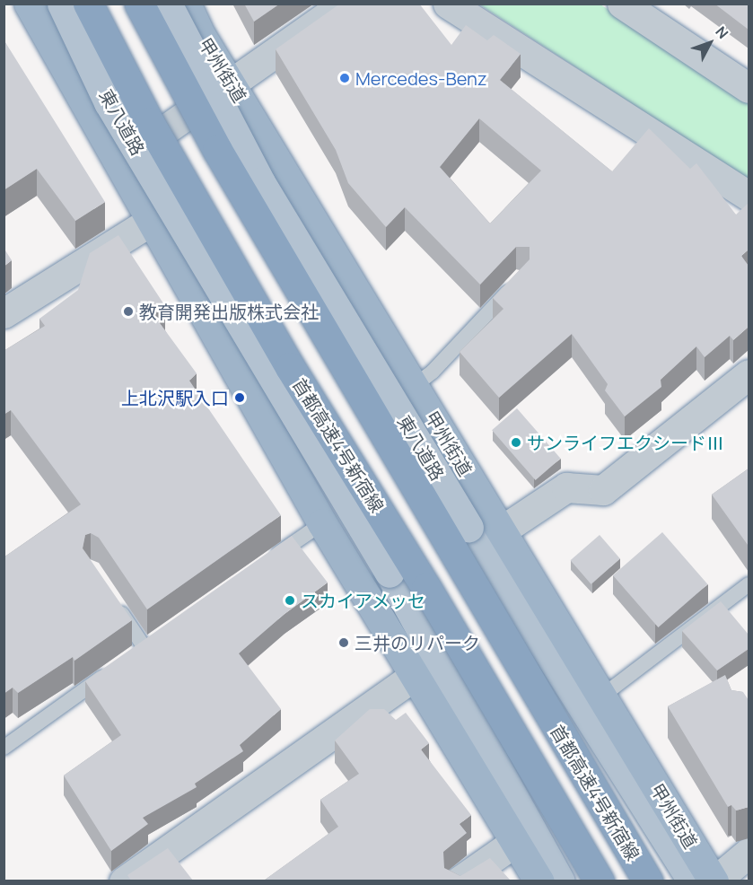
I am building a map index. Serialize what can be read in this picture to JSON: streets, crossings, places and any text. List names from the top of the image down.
{
  "streets": {
    "highway": ["甲州街道", "首都高速4号新宿線"],
    "main road": ["東八道路"]
  },
  "places": [
    "Mercedes-Benz",
    "教育開発出版株式会社",
    "上北沢駅入口",
    "サンライフエクシードⅢ",
    "スカイアメッセ",
    "三井のリパーク"
  ],
  "north": "top right"
}
